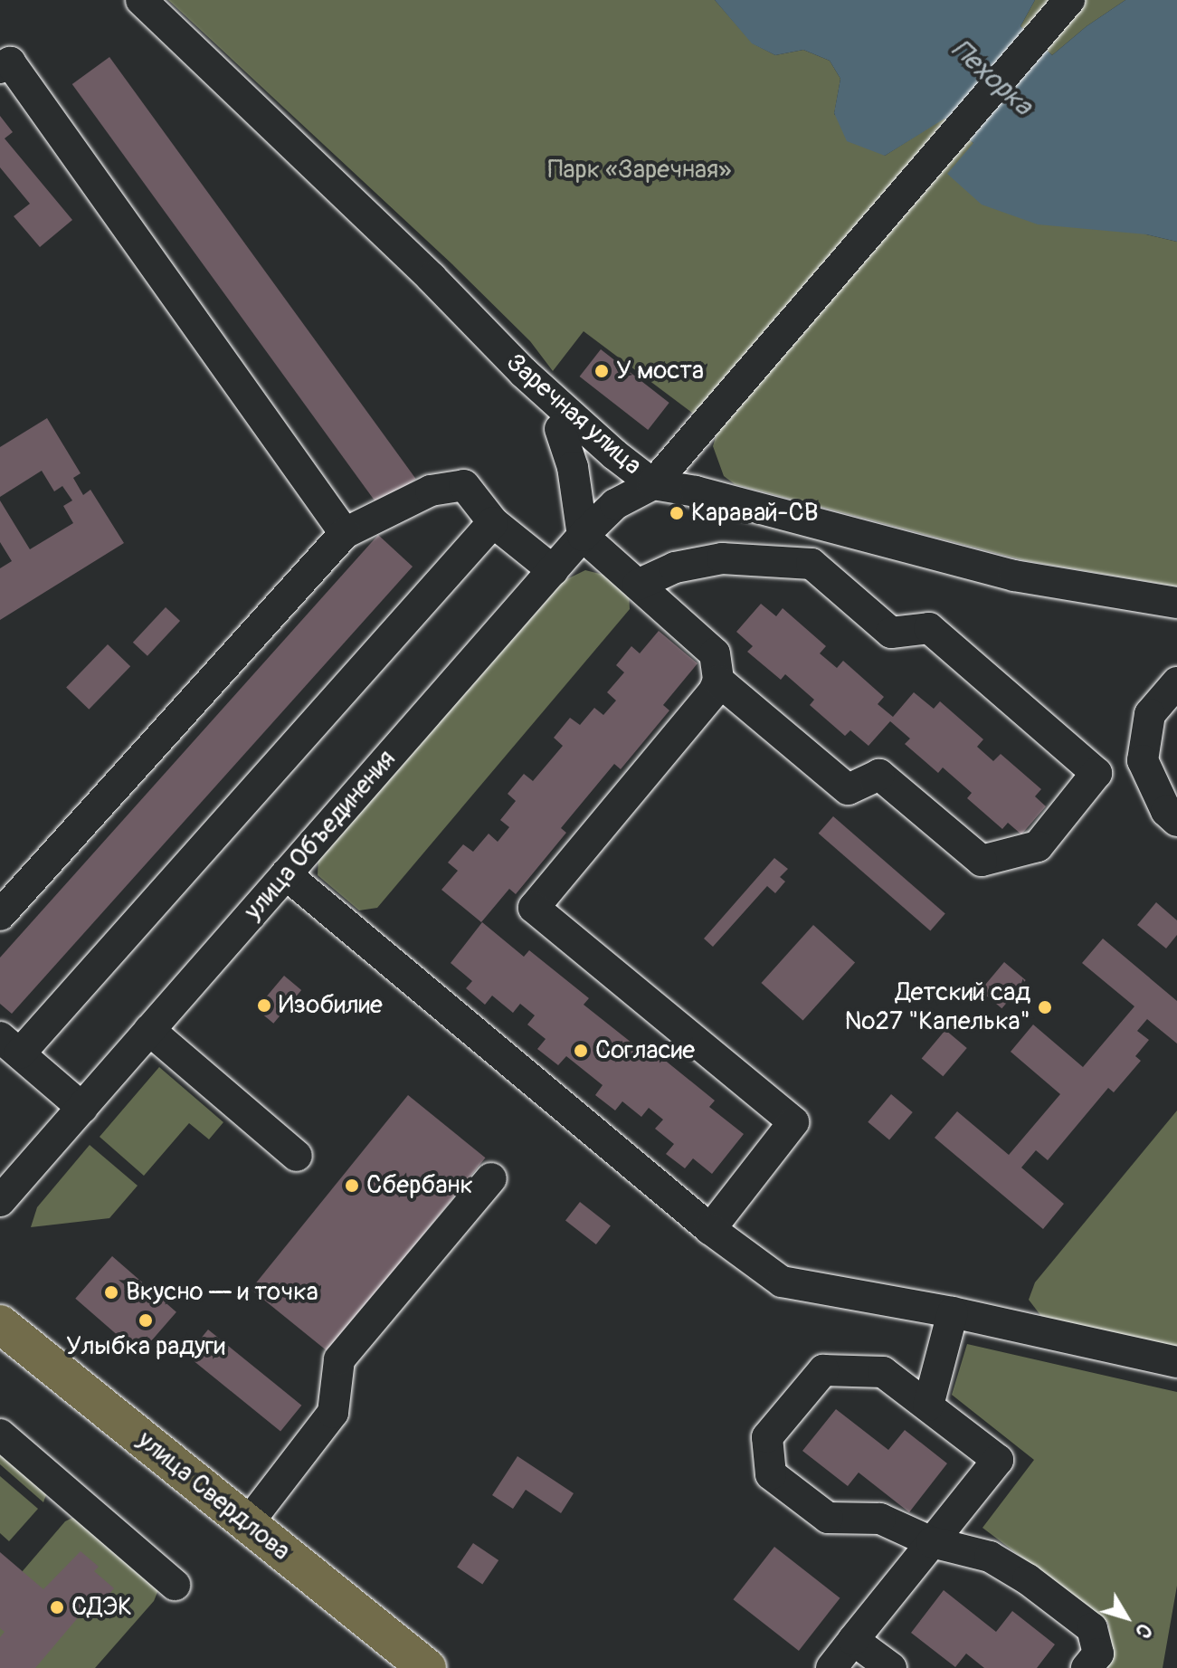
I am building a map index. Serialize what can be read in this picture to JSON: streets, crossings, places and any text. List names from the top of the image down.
{
  "streets": {
    "main road": ["улица Свердлова"],
    "street": ["Заречная улица", "улица Объединения"]
  },
  "crossings": [
    ["Заречная улица", "улица Объединения"]
  ],
  "water": ["Пехорка"],
  "parks": ["Парк «Заречная»"],
  "places": [
    "У моста",
    "Каравай-СВ",
    "Изобилие",
    "Детский сад №27 \"Капелька\"",
    "Согласие",
    "Сбербанк",
    "Вкусно — и точка",
    "Улыбка радуги",
    "СДЭК"
  ],
  "north": "bottom right"
}
